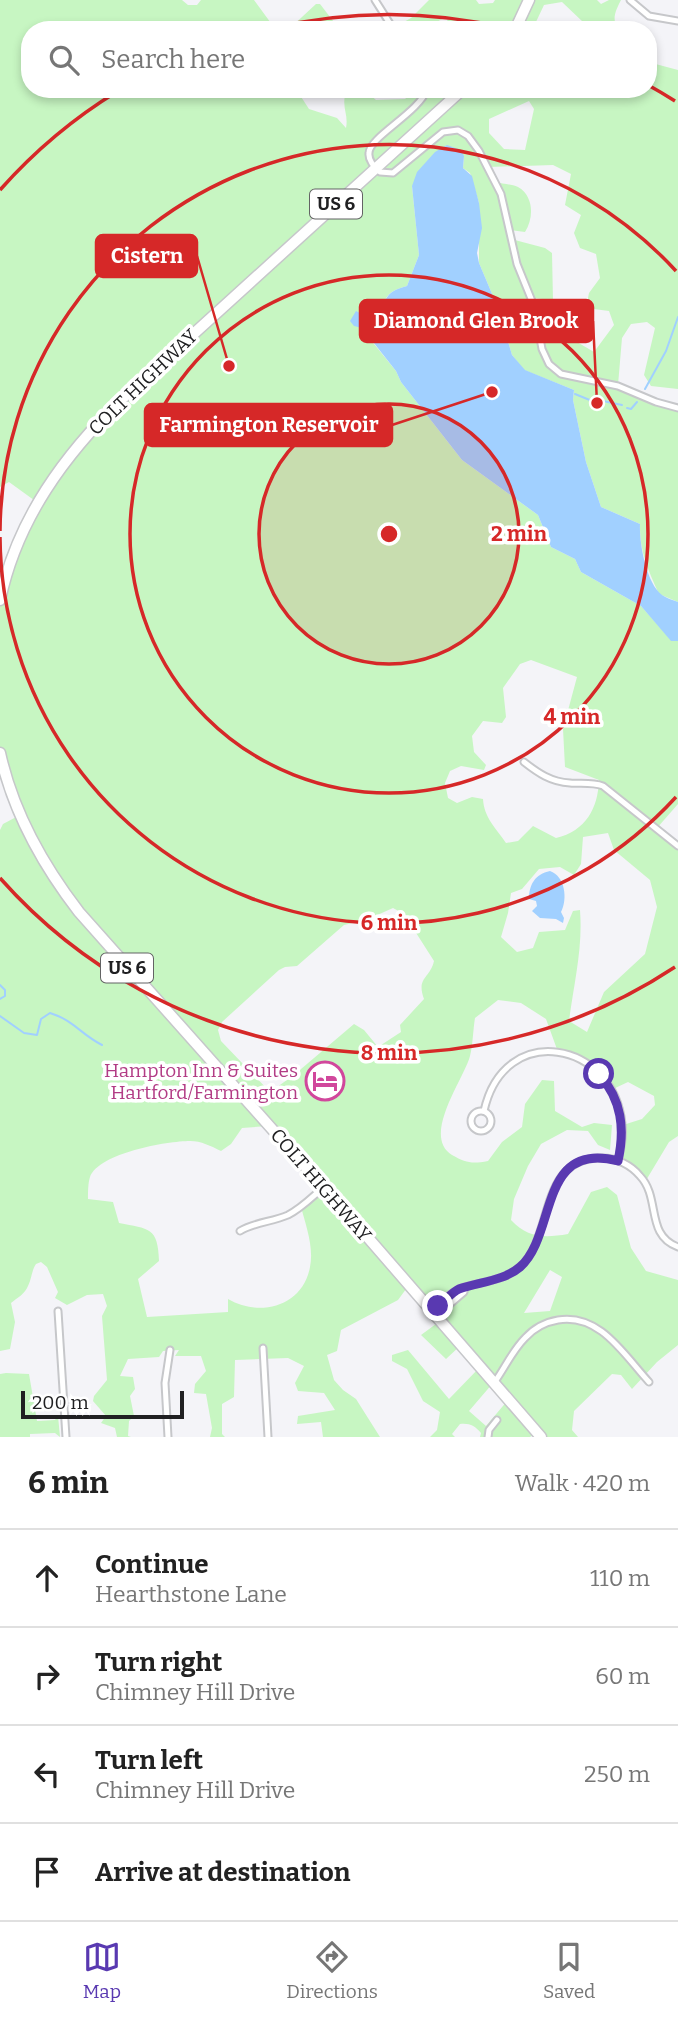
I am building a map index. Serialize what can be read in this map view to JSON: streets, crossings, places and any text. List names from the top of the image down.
{
  "streets": {
    "highway": ["US 6", "COLT HIGHWAY"]
  },
  "places": {
    "other": ["Cistern", "Farmington Reservoir", "Diamond Glen Brook"],
    "hotel": ["Hampton Inn & Suites Hartford/Farmington"]
  },
  "scale_bar": "200 m",
  "page": {
    "search": "Search here",
    "scale": "200 m",
    "heading": ["6 min", "Walk · 420 m"],
    "list": [
      ["Continue", "Hearthstone Lane", "110 m"],
      ["Turn right", "Chimney Hill Drive", "60 m"],
      ["Turn left", "Chimney Hill Drive", "250 m"],
      "Arrive at destination"
    ],
    "nav": ["Map", "Directions", "Saved"]
  },
  "rings": [
    "2 min",
    "4 min",
    "6 min",
    "8 min"
  ]
}
